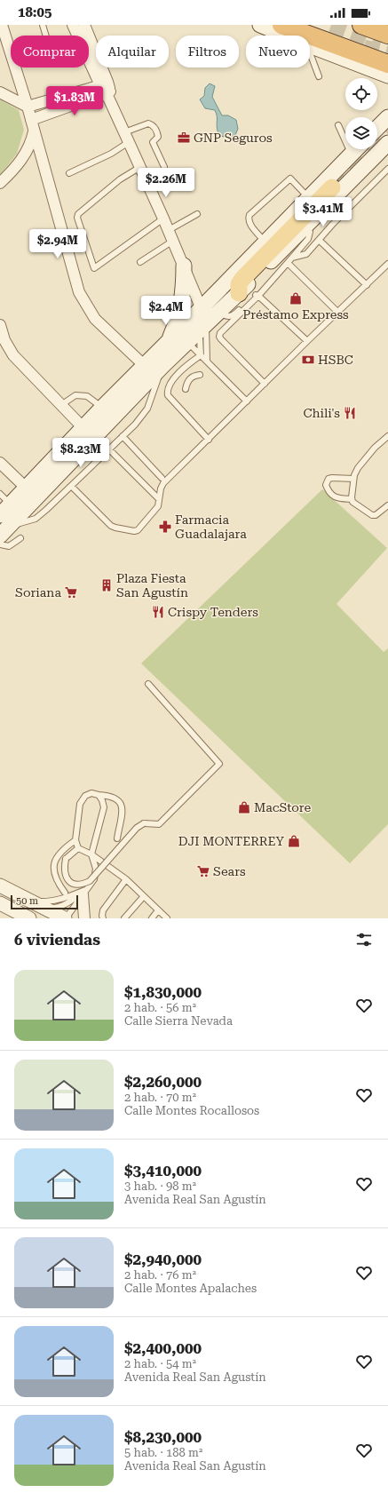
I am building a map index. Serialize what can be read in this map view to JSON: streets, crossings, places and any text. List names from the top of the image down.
{
  "places": {
    "office": ["GNP Seguros"],
    "shop": ["Préstamo Express", "MacStore", "DJI MONTERREY"],
    "bank": ["HSBC"],
    "restaurant": ["Chili's", "Crispy Tenders"],
    "pharmacy": ["Farmacia Guadalajara"],
    "building": ["Plaza Fiesta San Agustín"],
    "supermarket": ["Soriana", "Sears"]
  },
  "scale_bar": "50 m",
  "page": {
    "status": "18:05",
    "chip": [
      "Comprar",
      "Alquilar",
      "Filtros",
      "Nuevo"
    ],
    "price": [
      "$1.83M",
      "$2.26M",
      "$3.41M",
      "$2.94M",
      "$2.4M",
      "$8.23M"
    ],
    "scale": "50 m",
    "heading": "6 viviendas",
    "list": [
      {
        "name": "$1,830,000",
        "note": "2 hab. · 56 m² · Calle Sierra Nevada"
      },
      {
        "name": "$2,260,000",
        "note": "2 hab. · 70 m² · Calle Montes Rocallosos"
      },
      {
        "name": "$3,410,000",
        "note": "3 hab. · 98 m² · Avenida Real San Agustín"
      },
      {
        "name": "$2,940,000",
        "note": "2 hab. · 76 m² · Calle Montes Apalaches"
      },
      {
        "name": "$2,400,000",
        "note": "2 hab. · 54 m² · Avenida Real San Agustín"
      },
      {
        "name": "$8,230,000",
        "note": "5 hab. · 188 m² · Avenida Real San Agustín"
      }
    ]
  }
}
